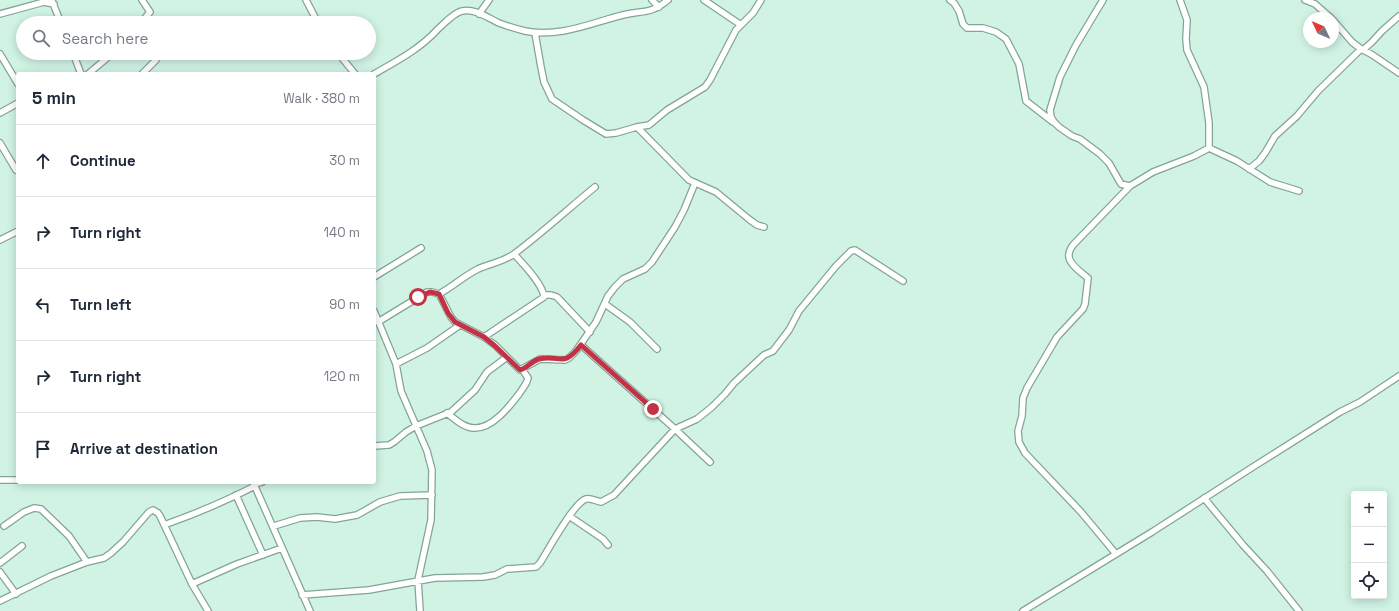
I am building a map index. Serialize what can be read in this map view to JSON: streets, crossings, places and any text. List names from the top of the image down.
{
  "north": "top left",
  "page": {
    "search": "Search here",
    "heading": ["5 min", "Walk · 380 m"],
    "list": [
      ["Continue", "30 m"],
      ["Turn right", "140 m"],
      ["Turn left", "90 m"],
      ["Turn right", "120 m"],
      "Arrive at destination"
    ],
    "map_buttons": ["+", "−"]
  }
}
